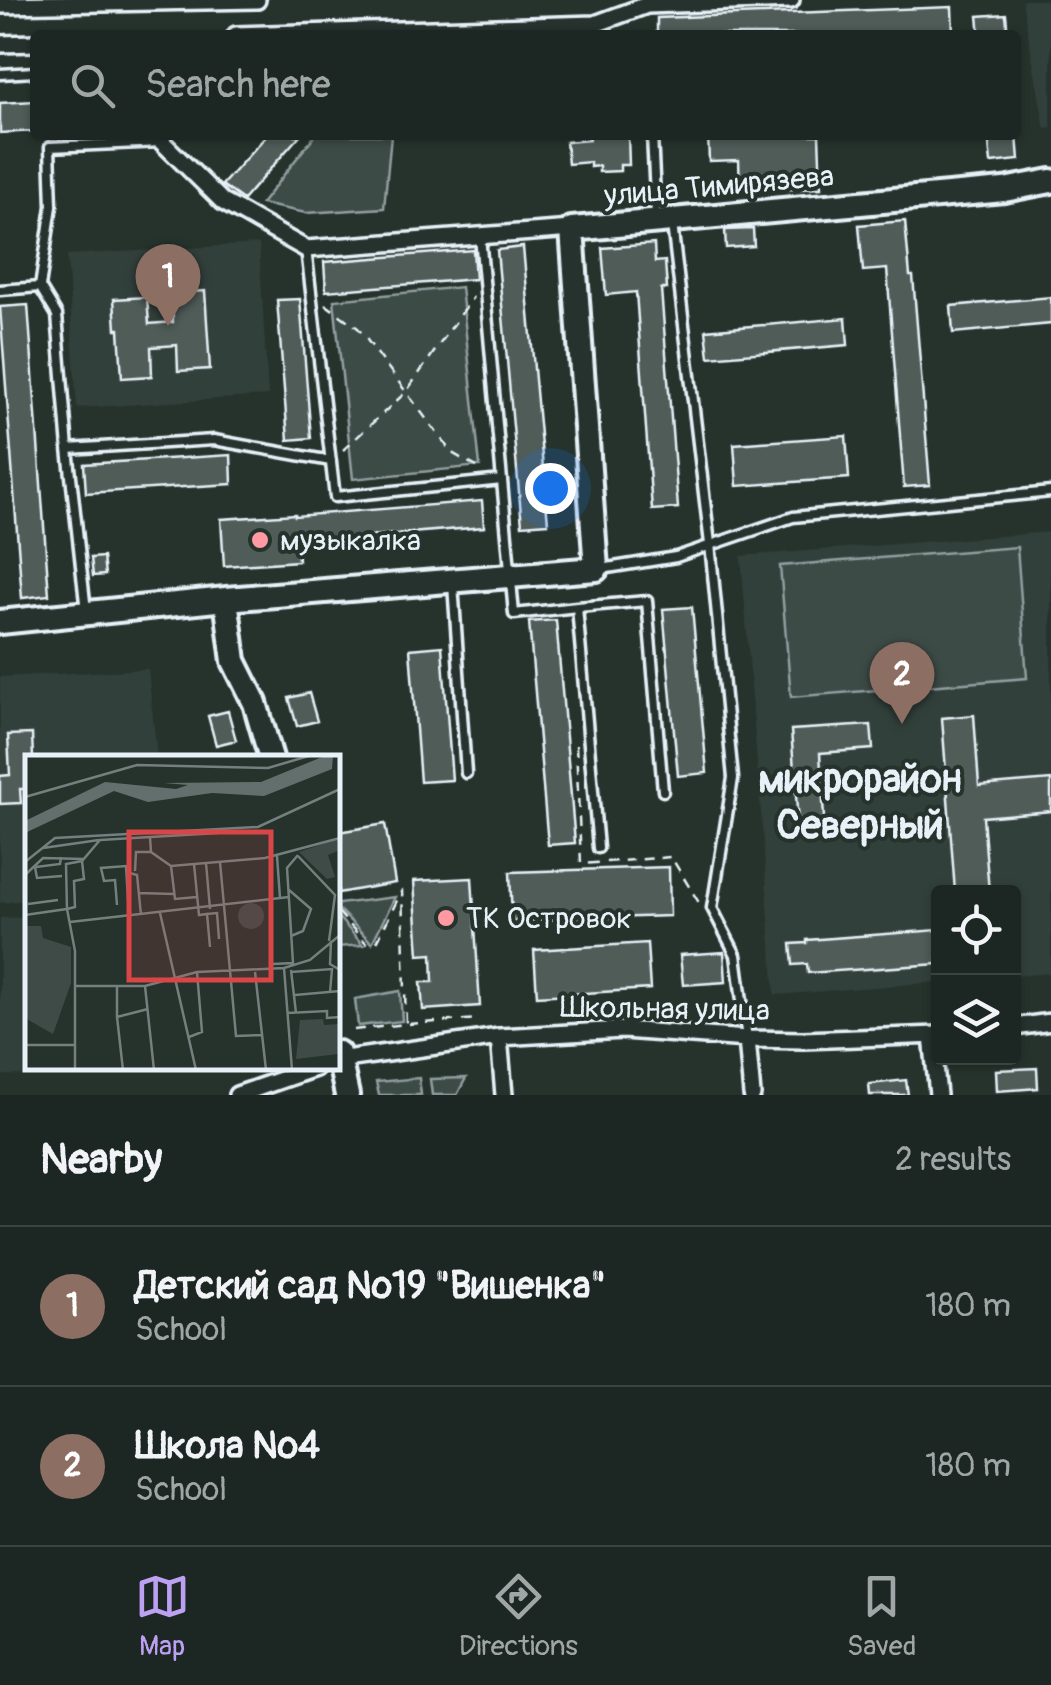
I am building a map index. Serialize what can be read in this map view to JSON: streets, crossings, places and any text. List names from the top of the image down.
{
  "streets": {
    "street": ["улица Тимирязева", "Школьная улица"]
  },
  "districts": ["микрорайон Северный"],
  "places": ["музыкалка", "ТК Островок"],
  "page": {
    "search": "Search here",
    "pins": ["1", "2"],
    "heading": ["Nearby", "2 results"],
    "list": [
      {
        "mark": "1",
        "name": "Детский сад №19 \"Вишенка\"",
        "note": "School",
        "value": "180 m"
      },
      {
        "mark": "2",
        "name": "Школа №4",
        "note": "School",
        "value": "180 m"
      }
    ],
    "nav": ["Map", "Directions", "Saved"]
  }
}
